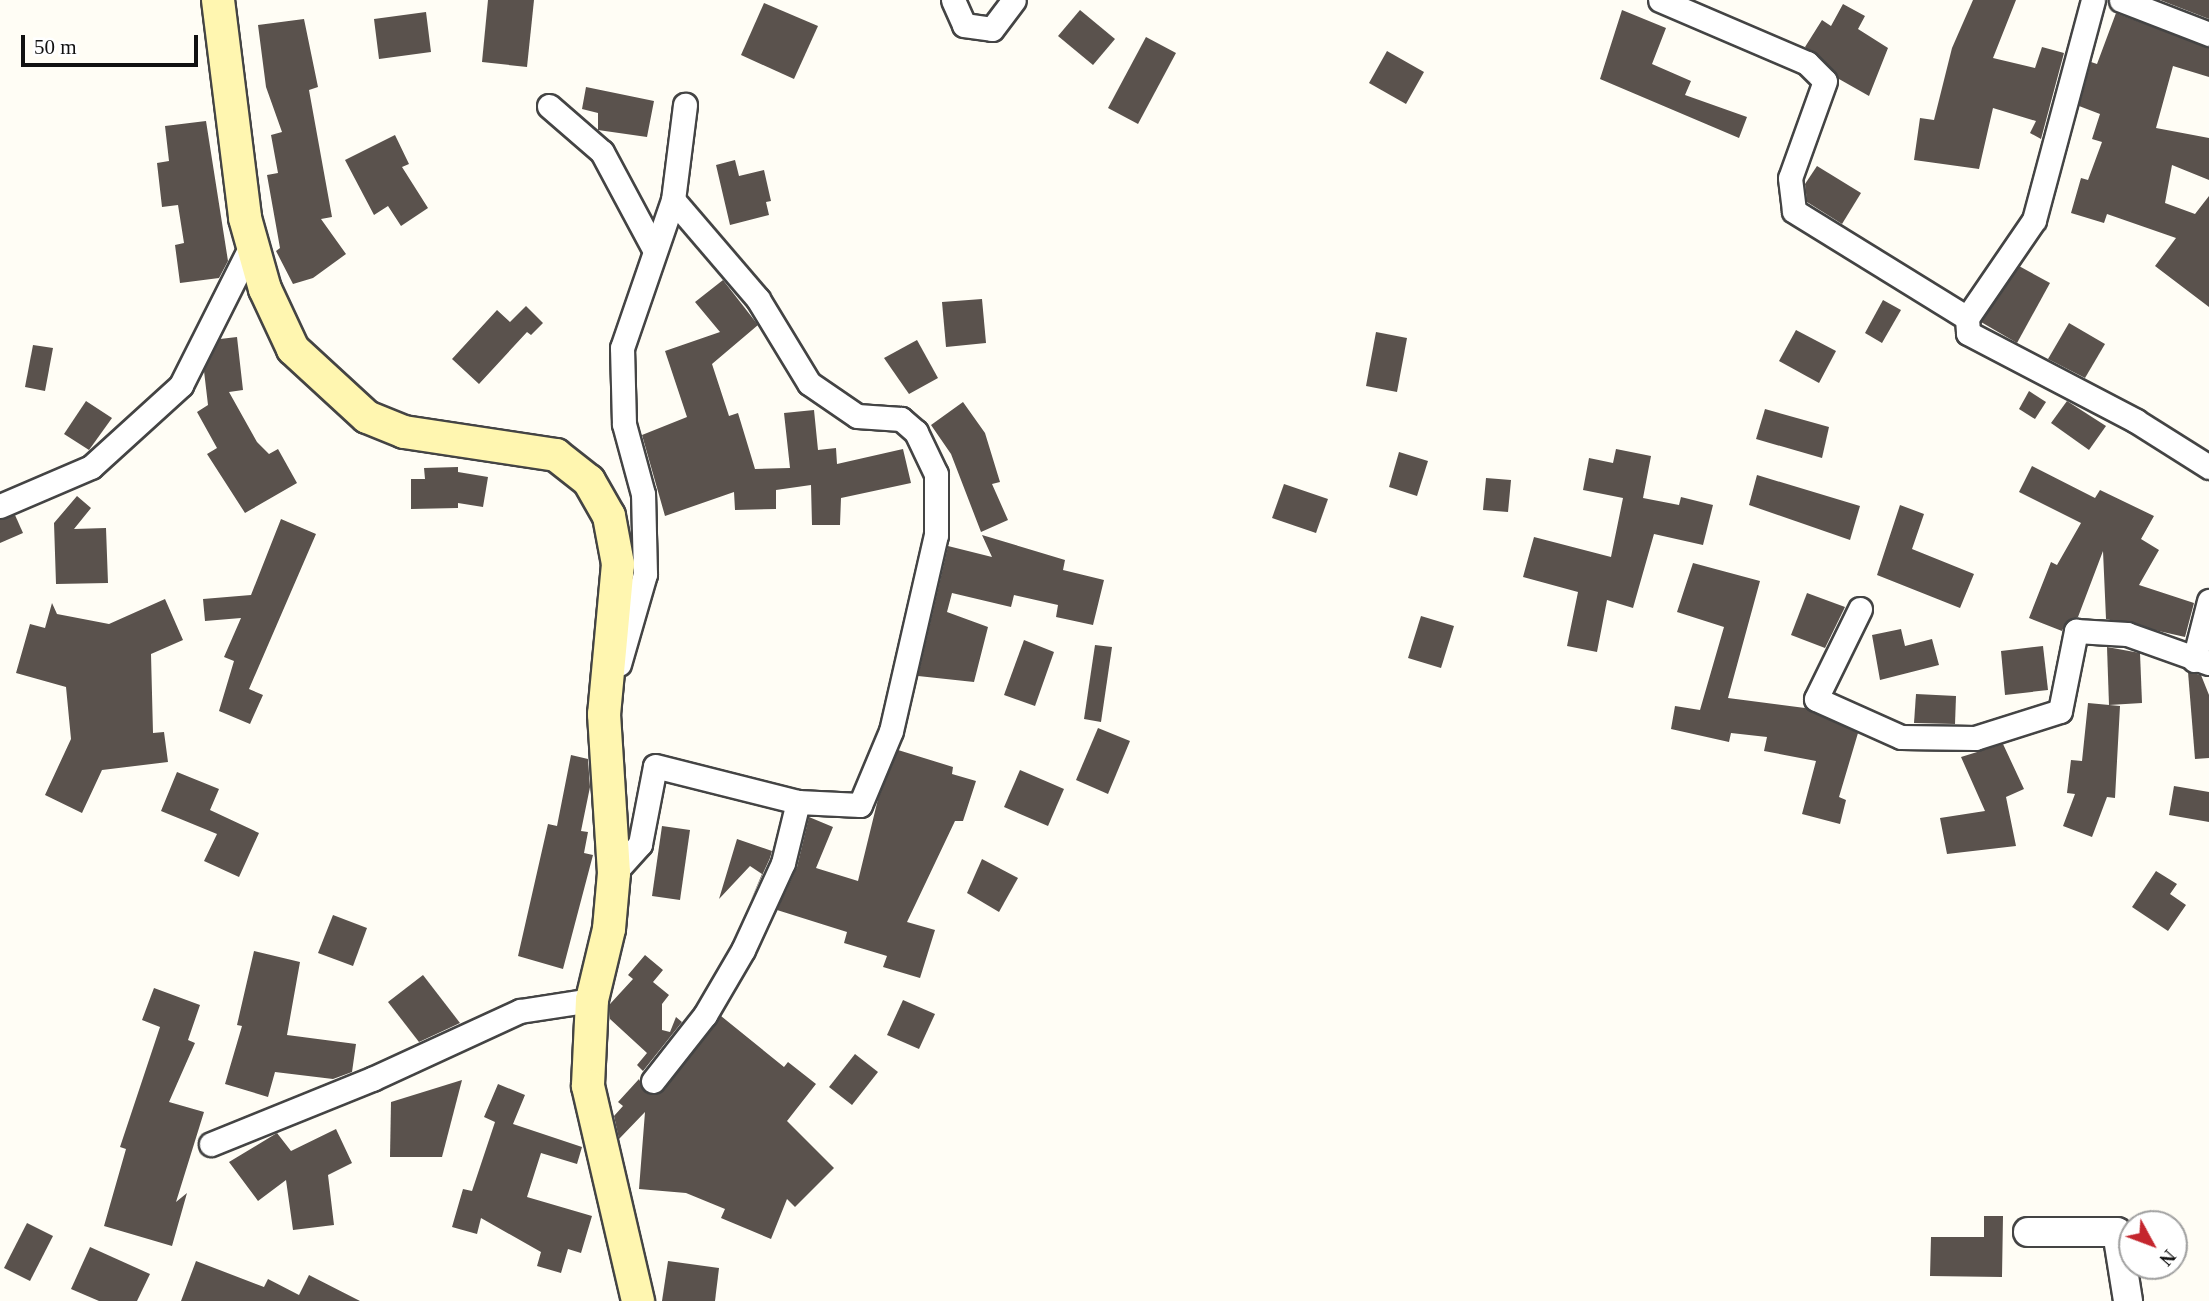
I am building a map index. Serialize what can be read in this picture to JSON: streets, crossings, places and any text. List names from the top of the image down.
{
  "scale_bar": "50 m",
  "north": "bottom right"
}
